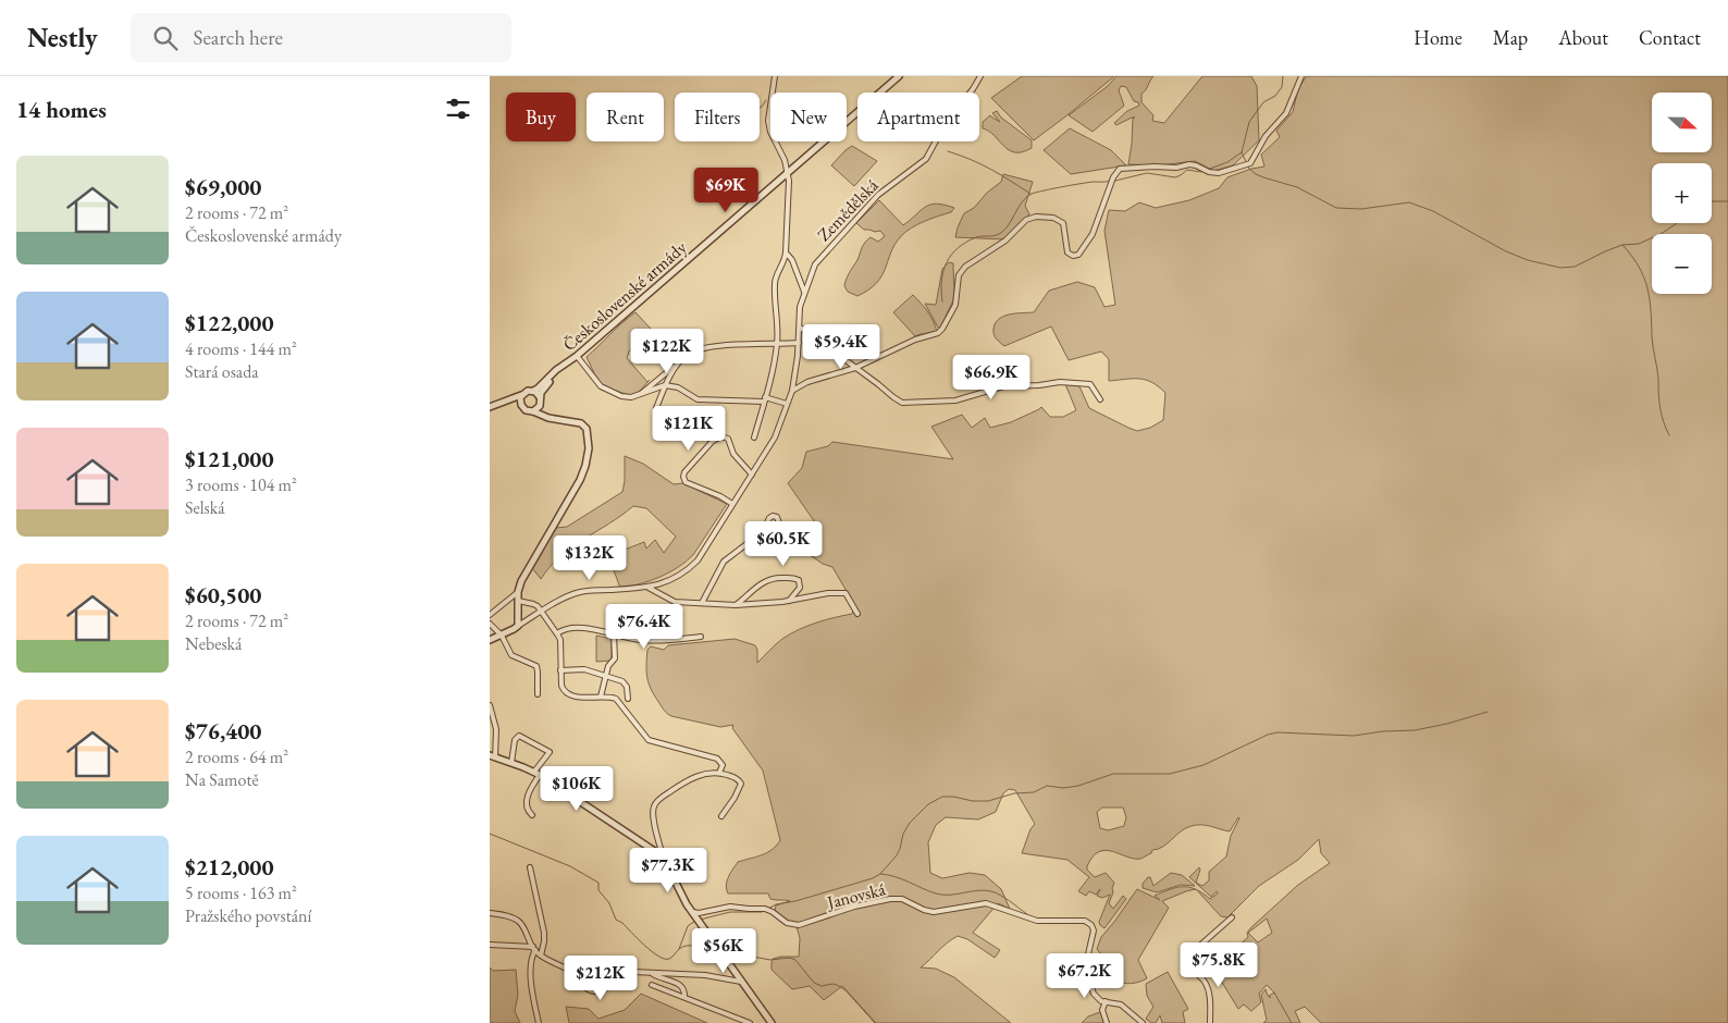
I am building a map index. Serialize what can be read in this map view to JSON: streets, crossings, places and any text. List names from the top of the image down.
{
  "streets": {
    "street": ["Zemědělská", "Československé armády", "Janovská"]
  },
  "north": "right",
  "page": {
    "header": "Nestly",
    "search": "Search here",
    "nav": [
      "Home",
      "Map",
      "About",
      "Contact"
    ],
    "heading": "14 homes",
    "map_buttons": ["+", "−"],
    "chip": [
      "Buy",
      "Rent",
      "Filters",
      "New",
      "Apartment"
    ],
    "list": [
      {
        "name": "$69,000",
        "note": "2 rooms · 72 m² · Československé armády"
      },
      {
        "name": "$122,000",
        "note": "4 rooms · 144 m² · Stará osada"
      },
      {
        "name": "$121,000",
        "note": "3 rooms · 104 m² · Selská"
      },
      {
        "name": "$60,500",
        "note": "2 rooms · 72 m² · Nebeská"
      },
      {
        "name": "$76,400",
        "note": "2 rooms · 64 m² · Na Samotě"
      },
      {
        "name": "$212,000",
        "note": "5 rooms · 163 m² · Pražského povstání"
      }
    ],
    "price": [
      "$69K",
      "$59.4K",
      "$122K",
      "$66.9K",
      "$121K",
      "$60.5K",
      "$132K",
      "$76.4K",
      "$106K",
      "$77.3K",
      "$56K",
      "$75.8K",
      "$67.2K",
      "$212K"
    ]
  }
}
